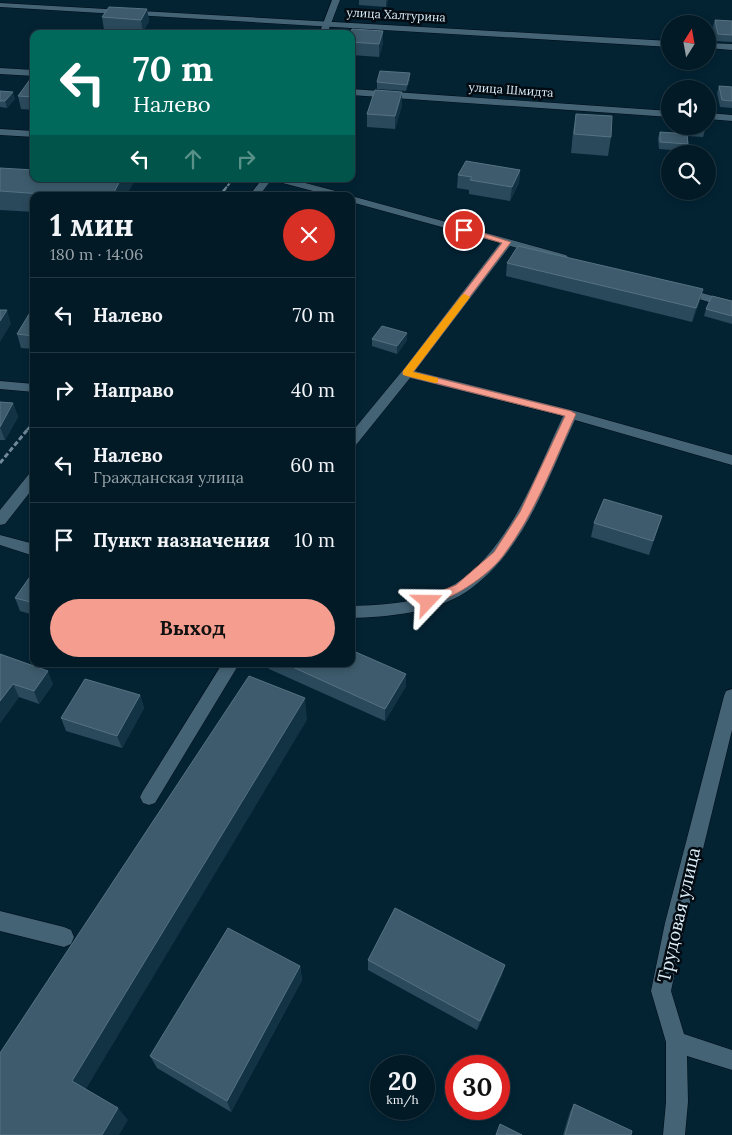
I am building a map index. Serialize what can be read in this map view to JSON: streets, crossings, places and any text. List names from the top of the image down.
{
  "streets": {
    "street": ["улица Халтурина", "улица Шмидта", "Трудовая улица"]
  },
  "north": "top",
  "page": {
    "turn": ["70 m", "Налево"],
    "heading": ["1 мин", "180 m · 14:06"],
    "list": [
      {
        "name": "Налево",
        "value": "70 m"
      },
      {
        "name": "Направо",
        "value": "40 m"
      },
      {
        "name": "Налево",
        "note": "Гражданская улица",
        "value": "60 m"
      },
      {
        "name": "Пункт назначения",
        "value": "10 m"
      }
    ],
    "buttons": "Выход",
    "speed": "20 km/h",
    "limit": "30"
  }
}
